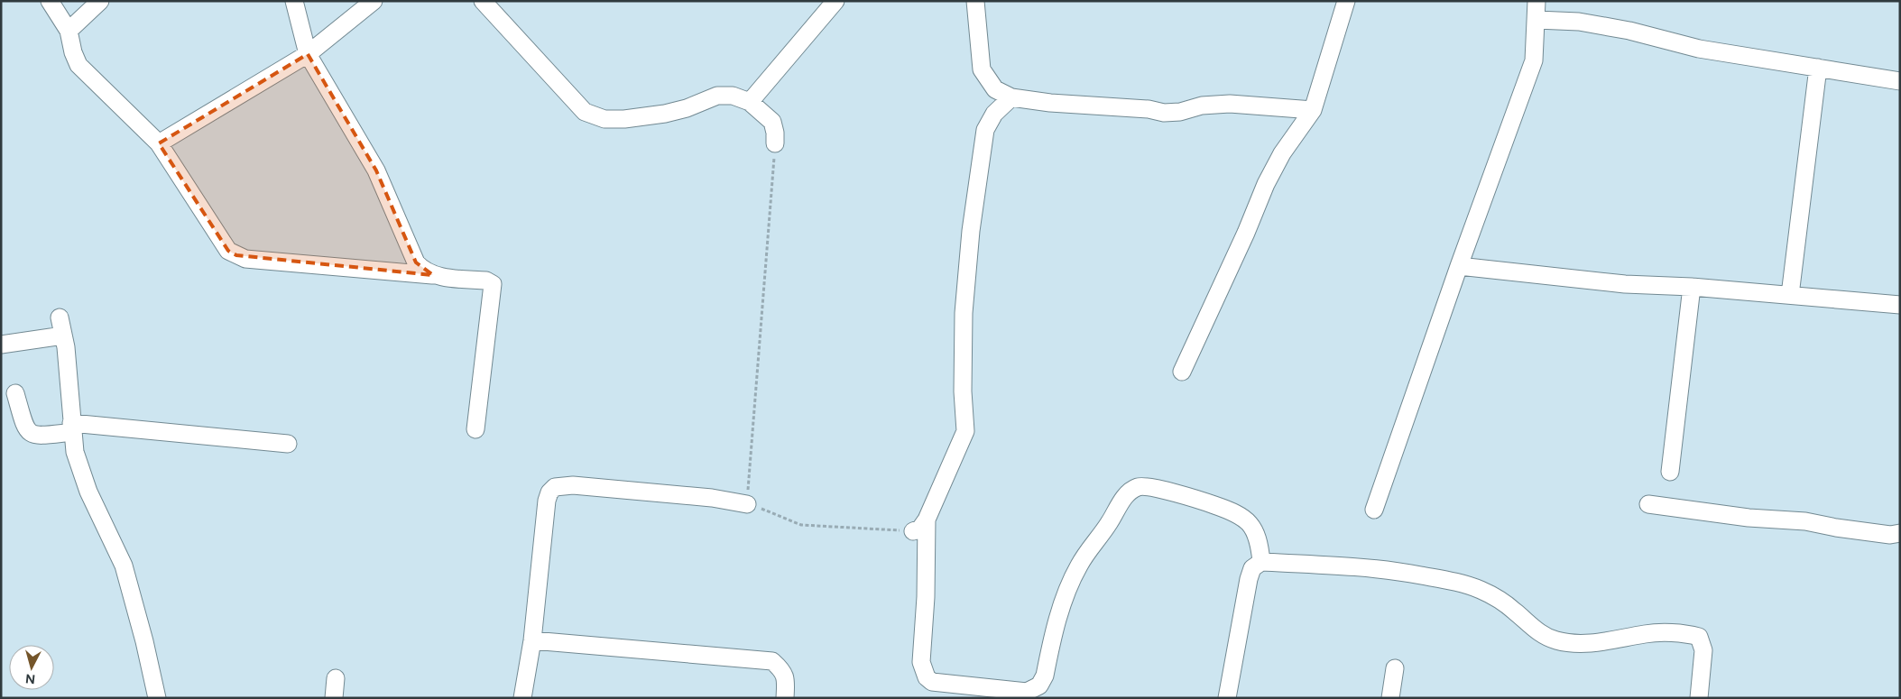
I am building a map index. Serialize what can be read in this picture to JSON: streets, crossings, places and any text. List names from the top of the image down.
{
  "north": "bottom"
}
